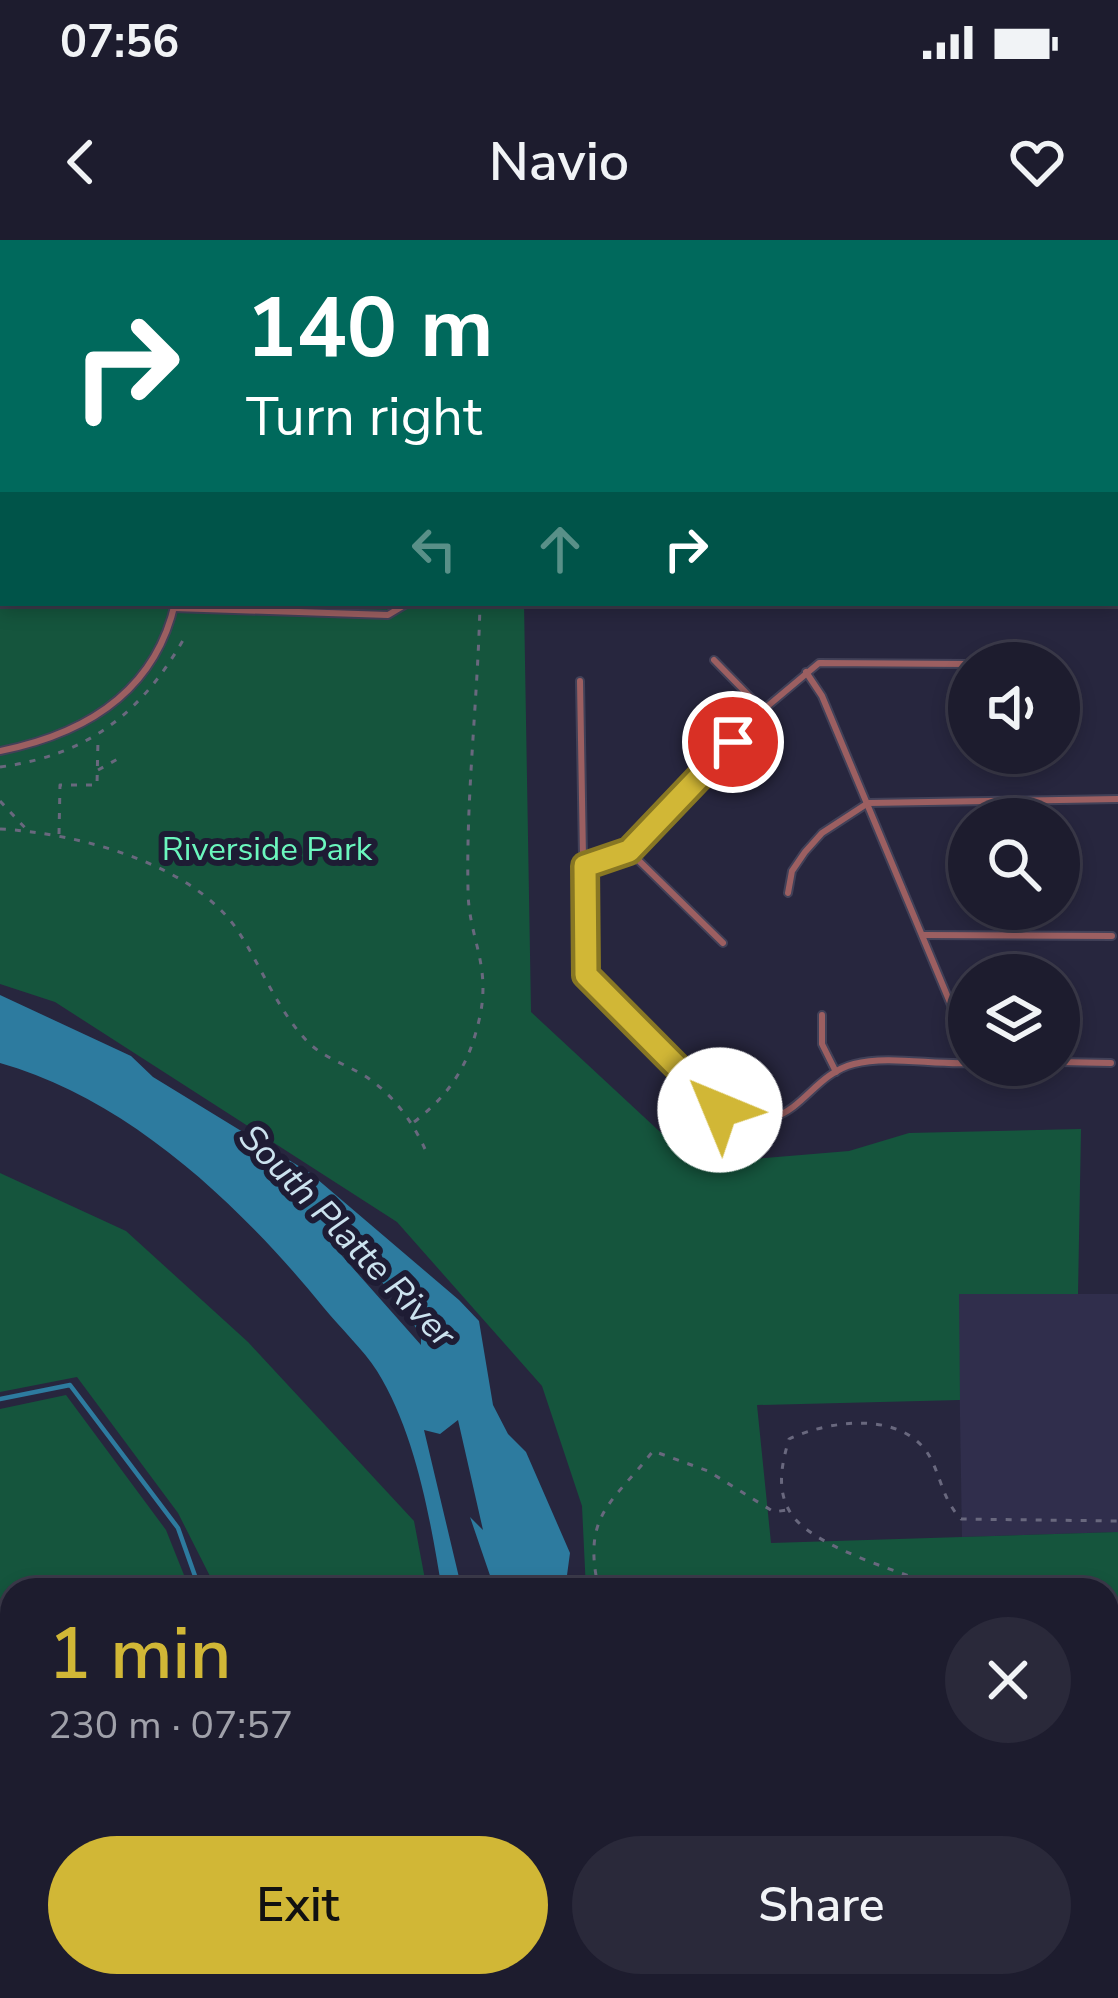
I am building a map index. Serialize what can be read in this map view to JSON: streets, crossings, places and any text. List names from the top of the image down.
{
  "water": ["South Platte River"],
  "parks": ["Riverside Park"],
  "page": {
    "status": "07:56",
    "header": "Navio",
    "turn": ["140 m", "Turn right"],
    "heading": ["1 min", "230 m · 07:57"],
    "buttons": ["Exit", "Share"]
  }
}
